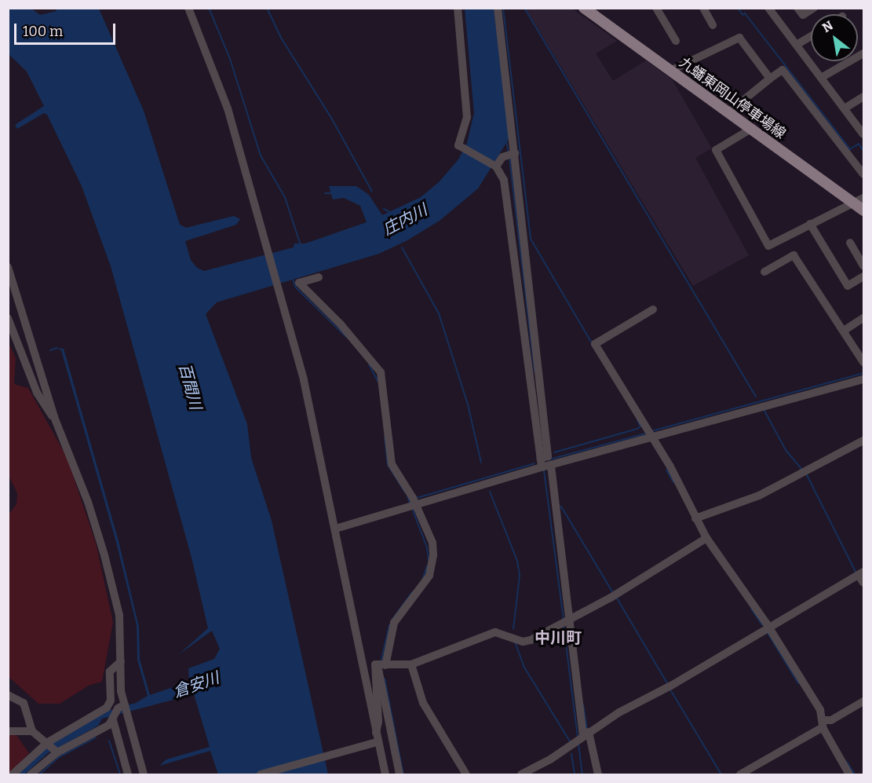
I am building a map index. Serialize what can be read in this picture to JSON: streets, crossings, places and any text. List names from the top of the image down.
{
  "streets": {
    "main road": ["九蟠東岡山停車場線"]
  },
  "districts": ["中川町"],
  "water": ["庄内川", "百間川", "倉安川"],
  "scale_bar": "100 m",
  "north": "top left"
}
